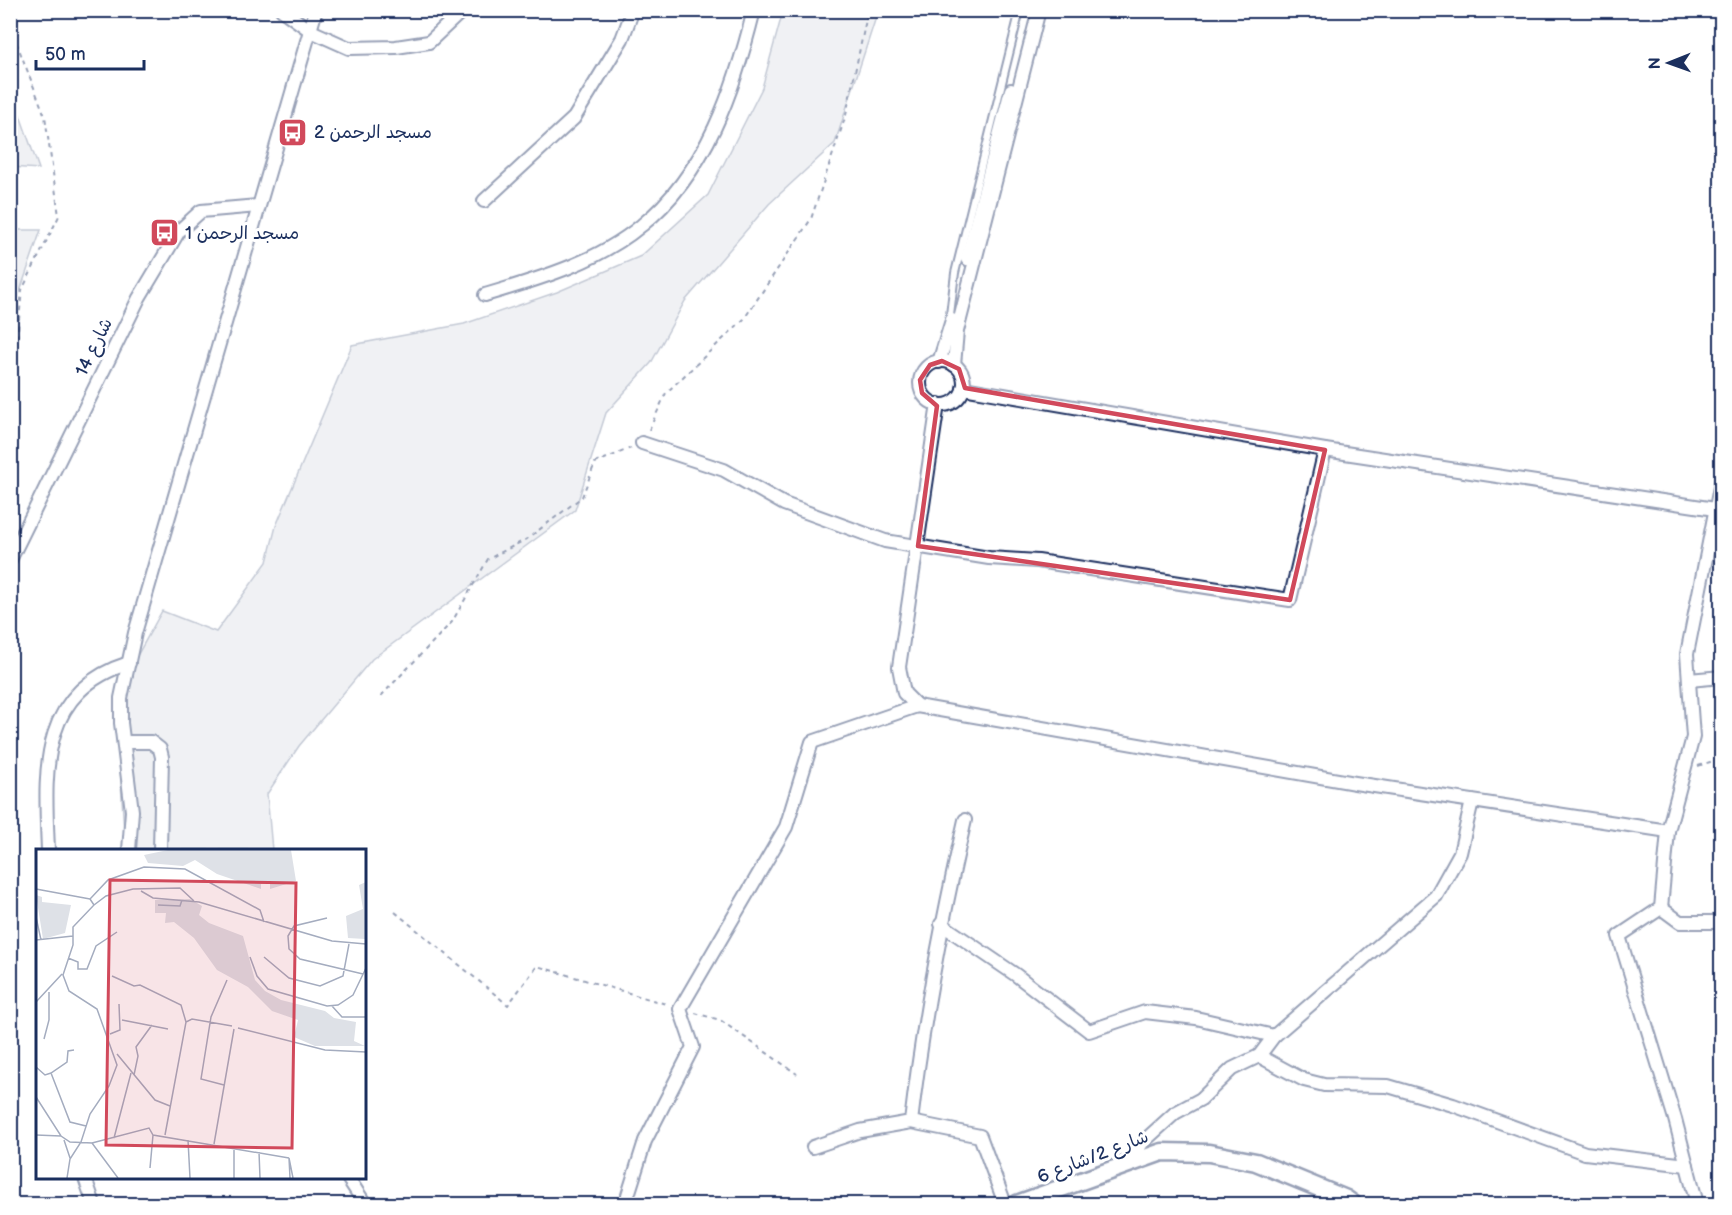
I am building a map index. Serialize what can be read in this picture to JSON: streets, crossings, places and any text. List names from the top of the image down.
{
  "streets": {
    "street": ["شارع 14", "شارع 2/شارع 6"]
  },
  "places": {
    "bus stop": ["مسجد الرحمن 2", "مسجد الرحمن 1"]
  },
  "scale_bar": "50 m",
  "north": "left"
}
